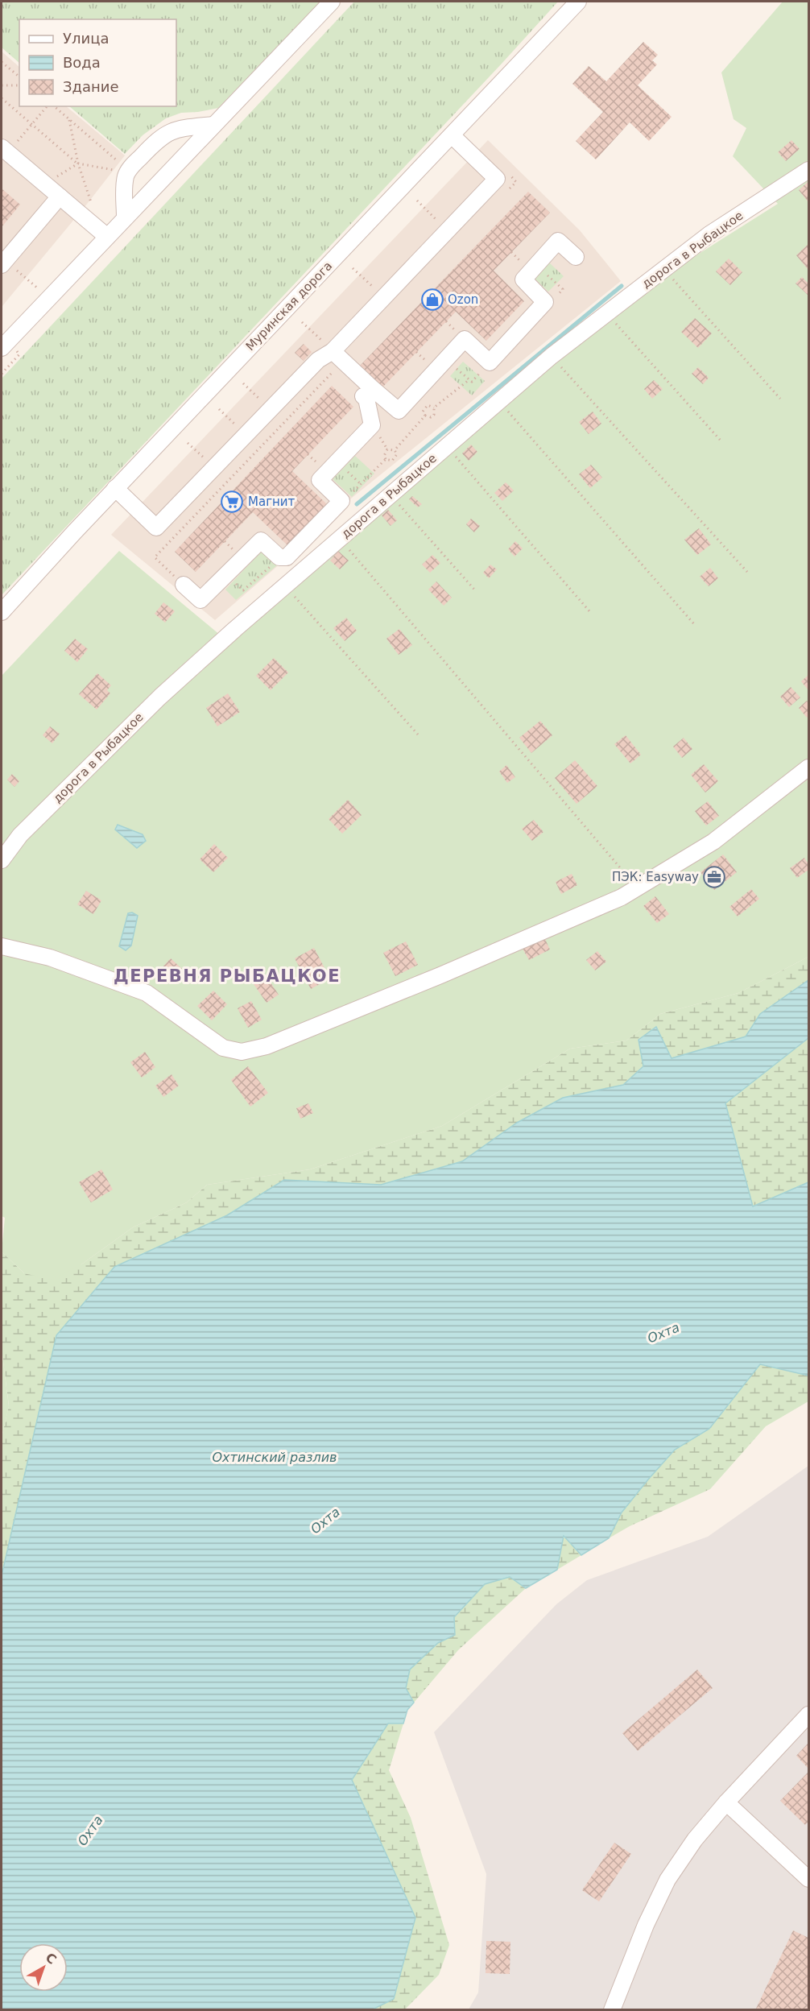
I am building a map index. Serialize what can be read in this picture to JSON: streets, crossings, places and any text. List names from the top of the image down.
{
  "streets": {
    "street": ["дорога в Рыбацкое", "Муринская дорога"]
  },
  "districts": ["ДЕРЕВНЯ РЫБАЦКОЕ"],
  "water": ["Охта", "Охтинский разлив"],
  "places": {
    "shop": ["Ozon"],
    "supermarket": ["Магнит"],
    "office": ["ПЭК: Easyway"]
  },
  "legend": ["Улица", "Вода", "Здание"],
  "north": "top right"
}
